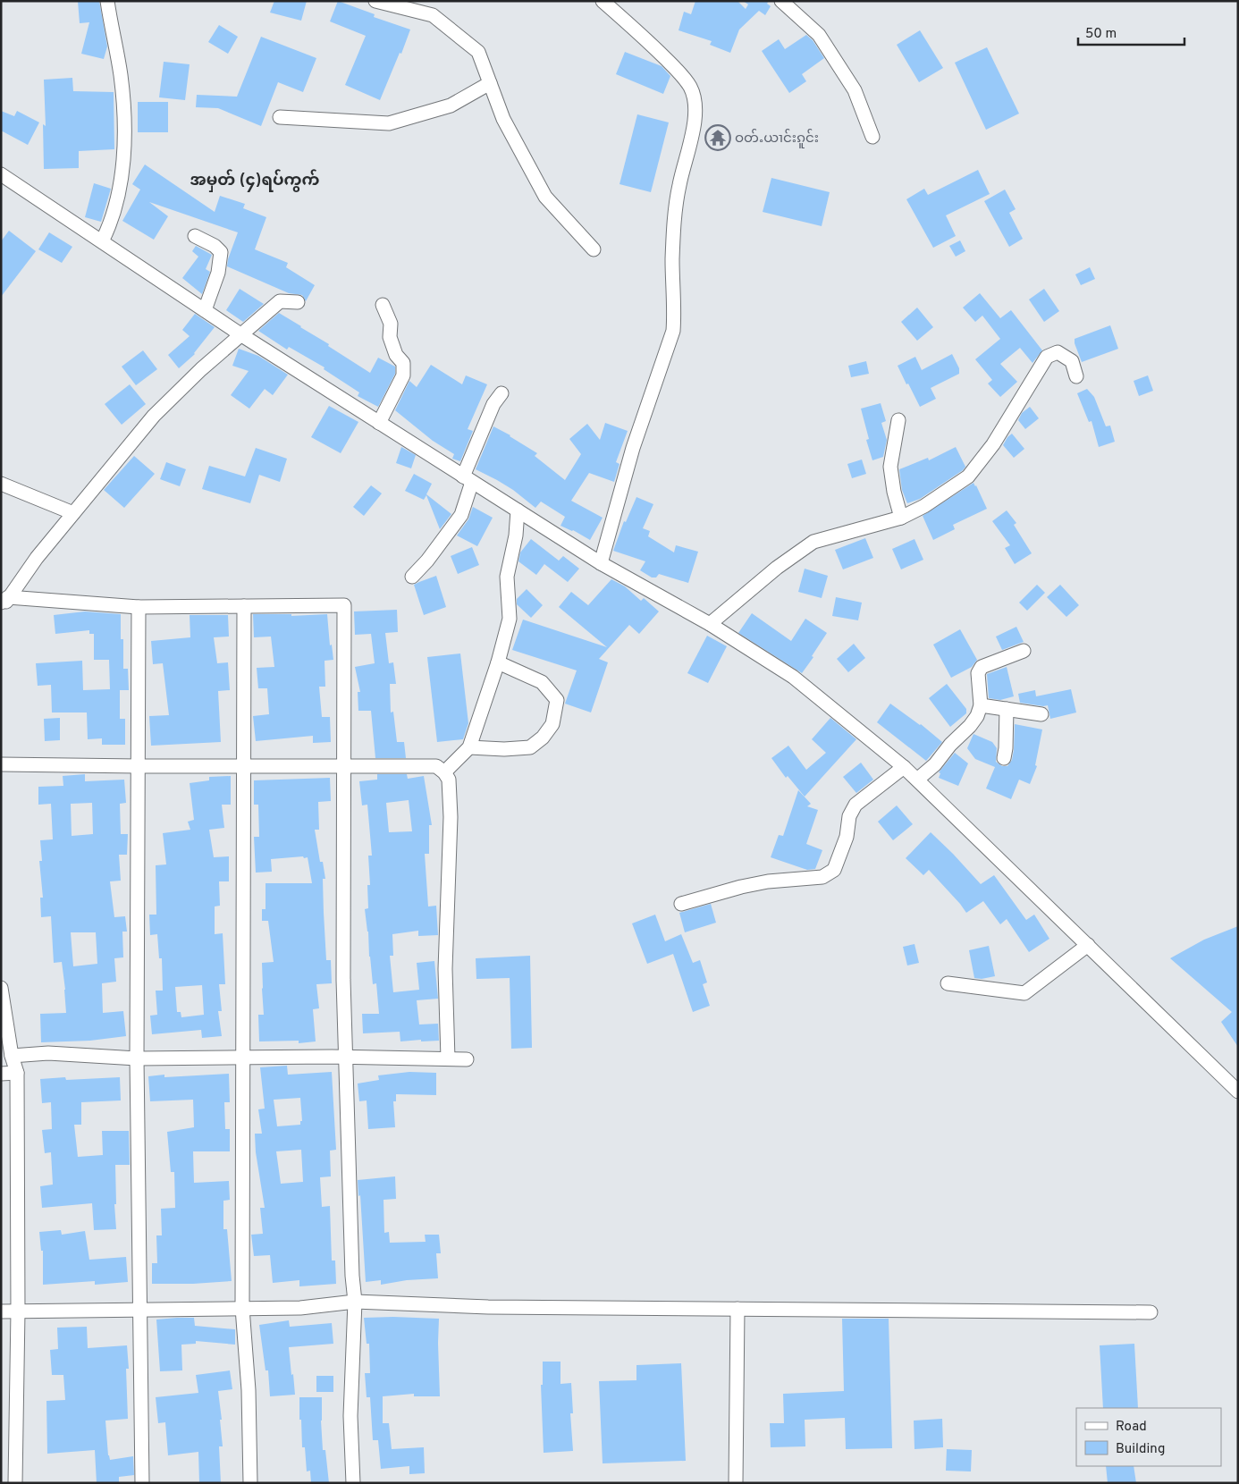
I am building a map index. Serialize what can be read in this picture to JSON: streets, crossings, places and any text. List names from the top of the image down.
{
  "districts": ["အမှတ် (၄)ရပ်ကွက်"],
  "places": {
    "temple": ["ဝတ်ႉယၢင်းၵူင်း"]
  },
  "legend": ["Road", "Building"],
  "scale_bar": "50 m"
}
